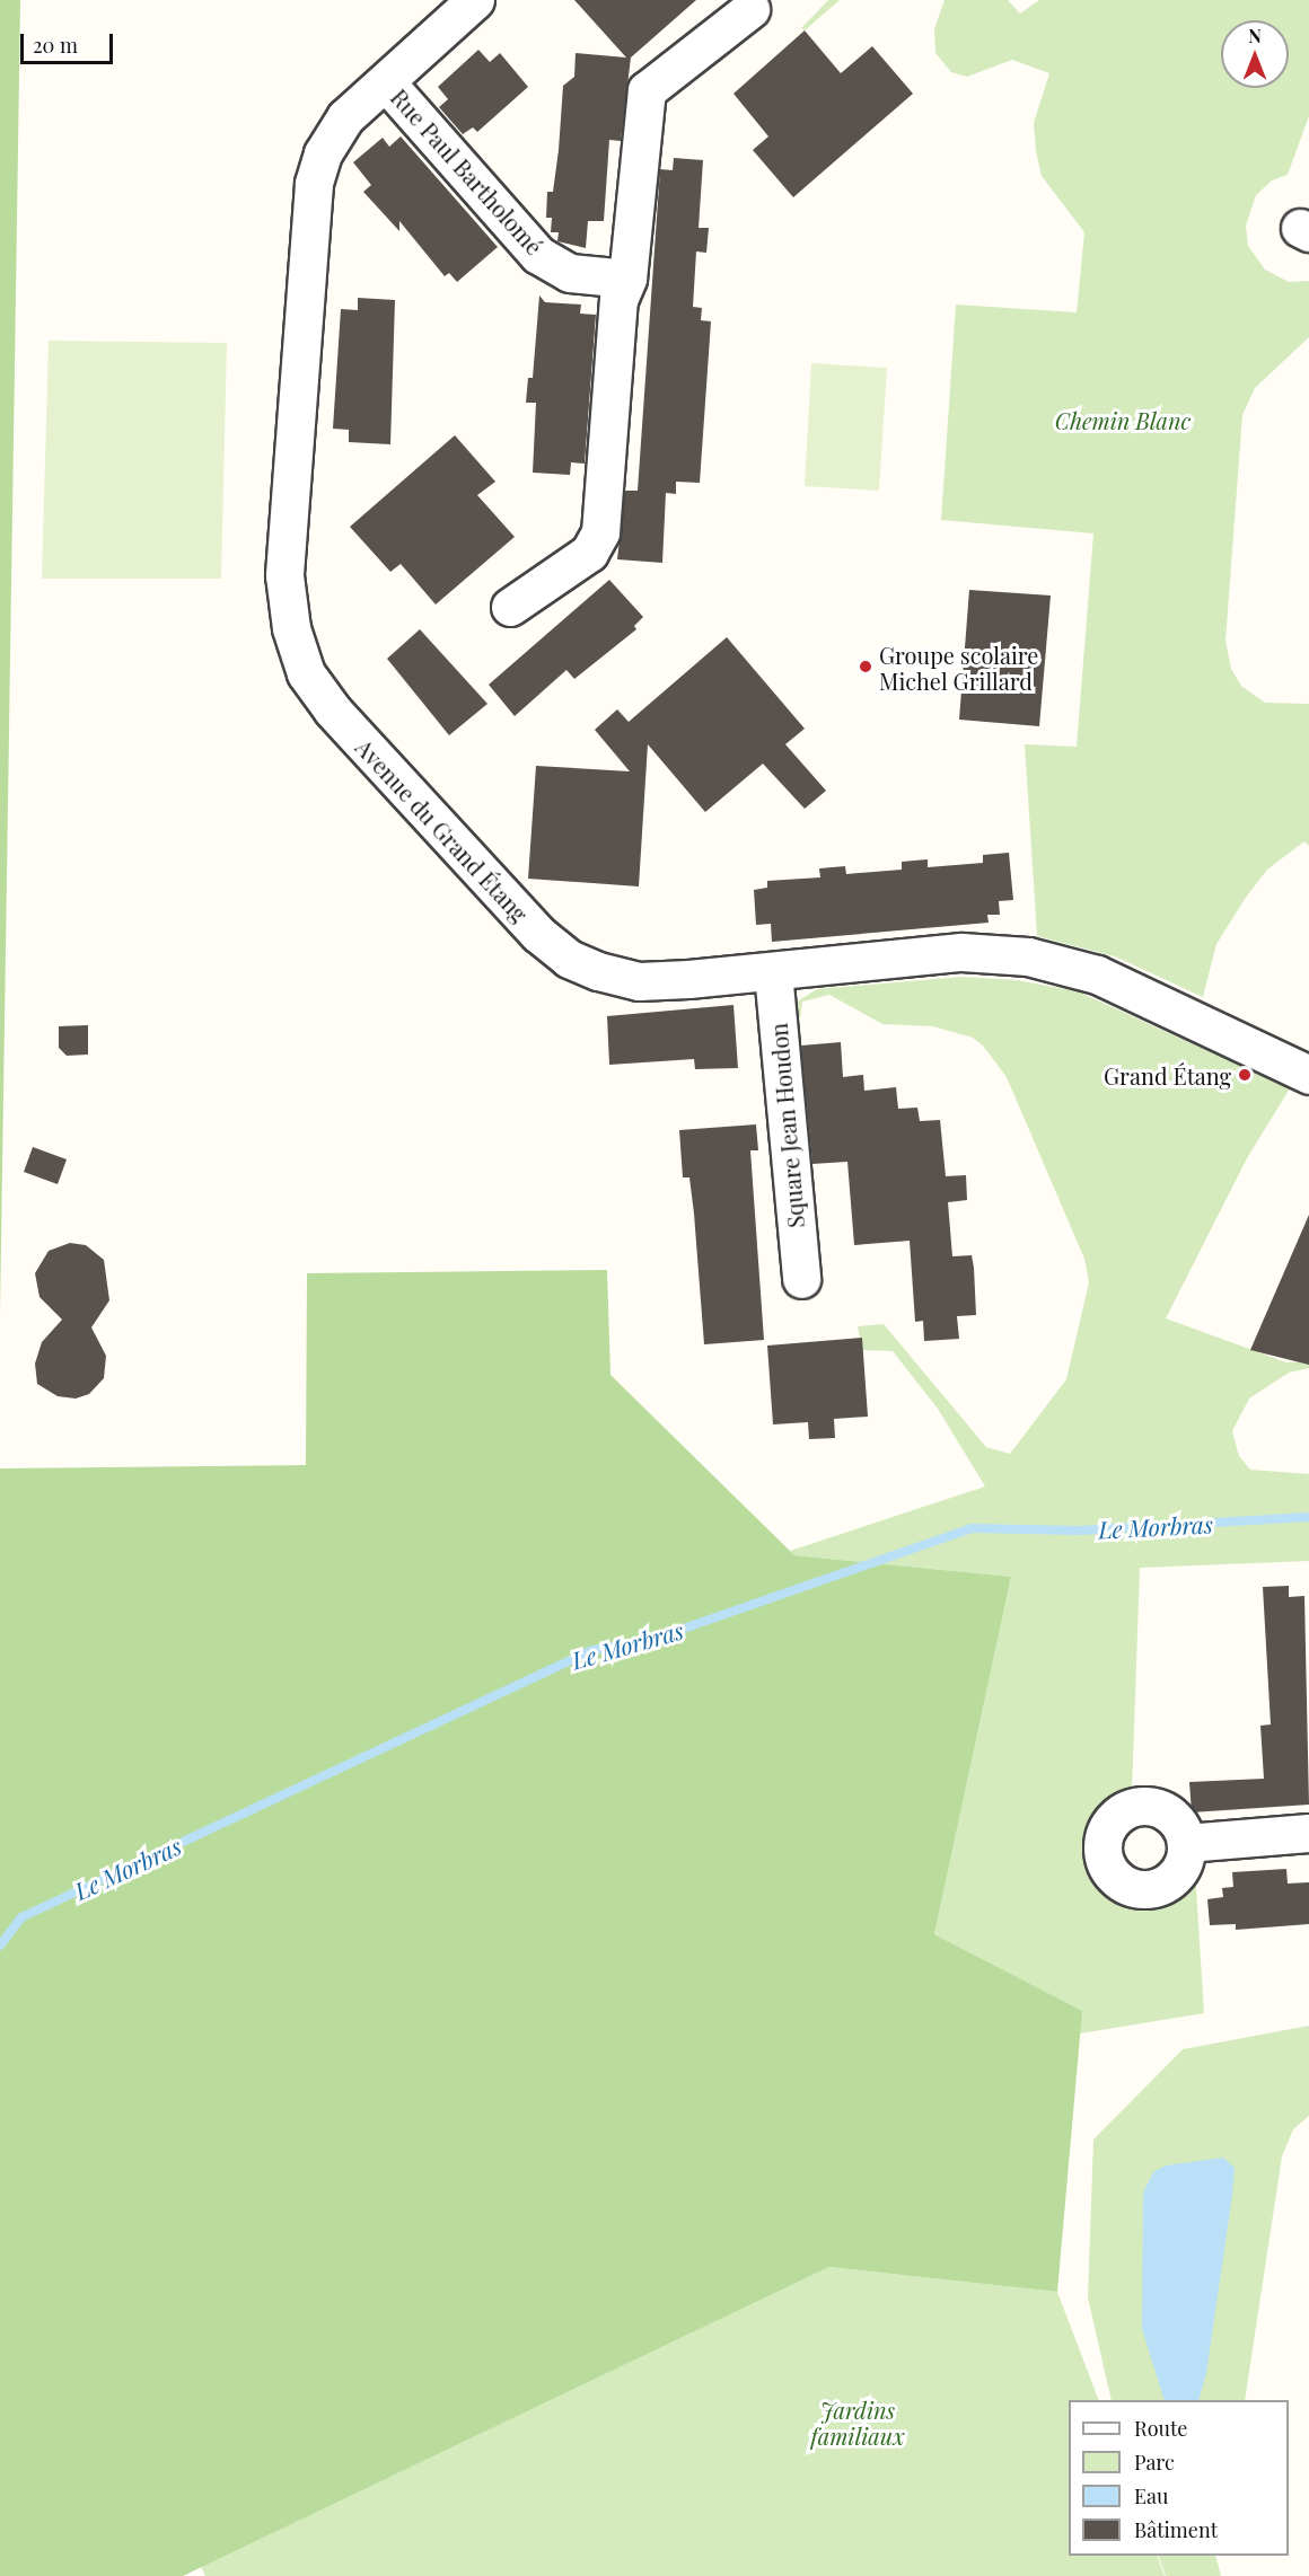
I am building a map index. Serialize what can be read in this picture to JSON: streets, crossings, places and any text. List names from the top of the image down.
{
  "streets": {
    "street": ["Rue Paul Bartholomé", "Avenue du Grand Étang", "Square Jean Houdon"]
  },
  "crossings": [
    ["Rue Paul Bartholomé", "Avenue du Grand Étang"],
    ["Avenue du Grand Étang", "Square Jean Houdon"]
  ],
  "water": ["Le Morbras"],
  "parks": ["Chemin Blanc", "Jardins familiaux"],
  "places": ["Groupe scolaire Michel Grillard", "Grand Étang"],
  "legend": [
    "Route",
    "Parc",
    "Eau",
    "Bâtiment"
  ],
  "scale_bar": "20 m",
  "north": "top"
}
